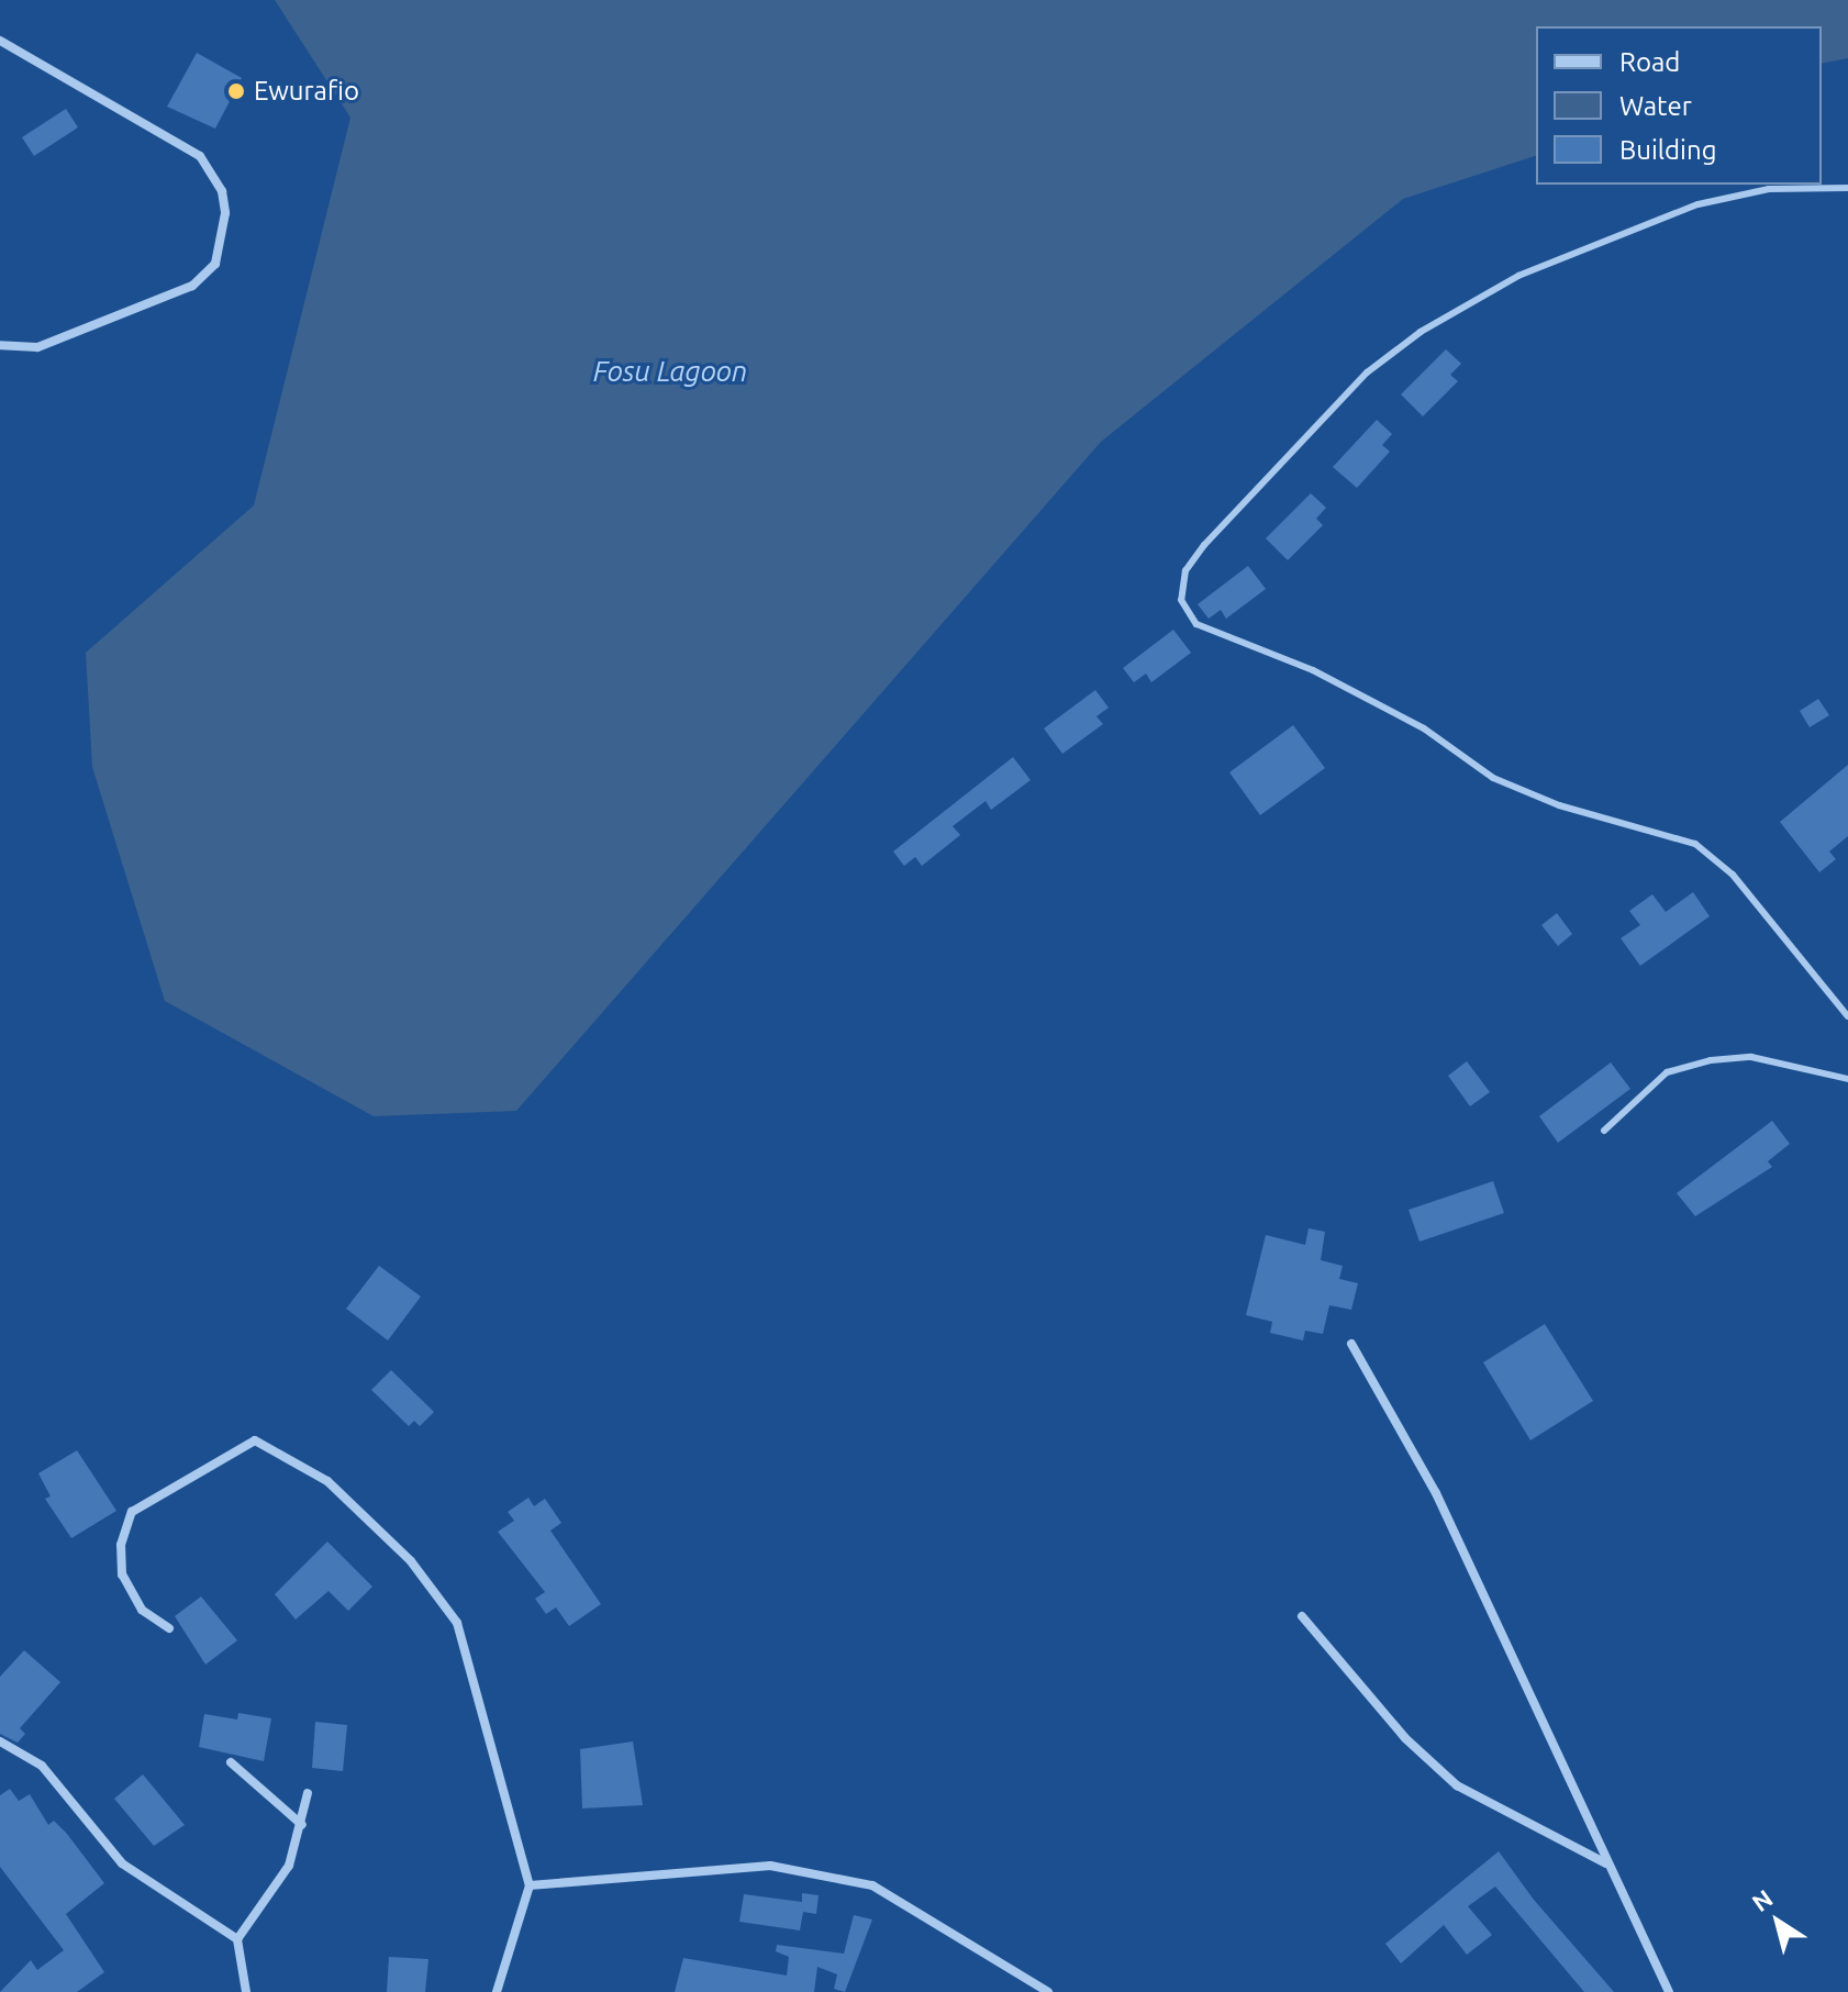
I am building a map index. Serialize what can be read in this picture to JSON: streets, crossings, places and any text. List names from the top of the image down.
{
  "water": ["Fosu Lagoon"],
  "places": ["Ewurafio"],
  "legend": ["Road", "Water", "Building"],
  "north": "top left"
}
